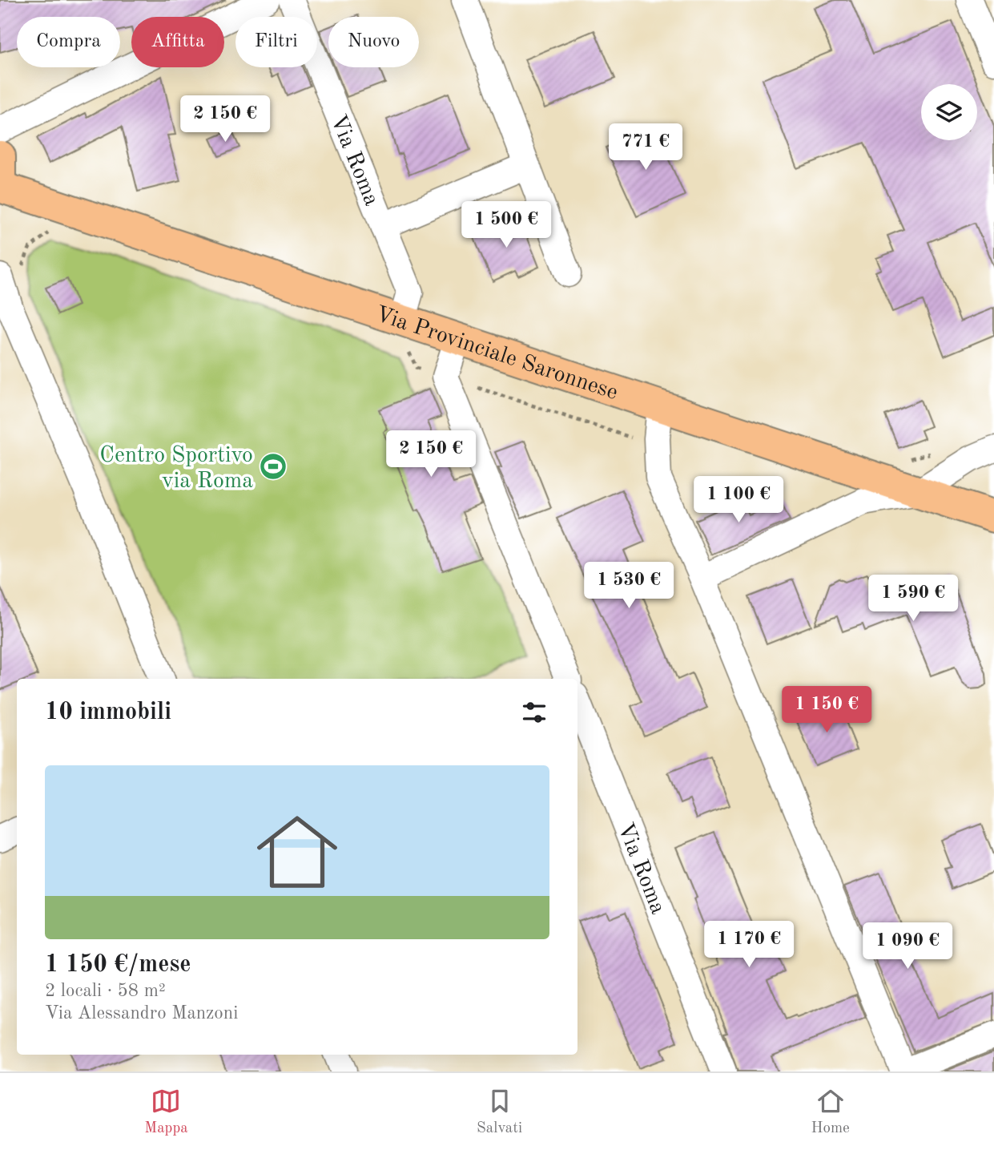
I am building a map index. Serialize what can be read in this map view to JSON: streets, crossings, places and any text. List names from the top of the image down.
{
  "streets": {
    "main road": ["Via Provinciale Saronnese"],
    "street": ["Via Roma"]
  },
  "crossings": [
    ["Via Roma", "Via Provinciale Saronnese"]
  ],
  "places": {
    "sports": ["Centro Sportivo via Roma"]
  },
  "page": {
    "chip": [
      "Compra",
      "Affitta",
      "Filtri",
      "Nuovo"
    ],
    "price": [
      "2 150 €",
      "771 €",
      "1 500 €",
      "2 150 €",
      "1 100 €",
      "1 530 €",
      "1 590 €",
      "1 150 €",
      "1 170 €",
      "1 090 €"
    ],
    "heading": "10 immobili",
    "list": [
      {
        "name": "1 150 €/mese",
        "note": "2 locali · 58 m² · Via Alessandro Manzoni"
      }
    ],
    "tabs": ["Mappa", "Salvati", "Home"]
  }
}
